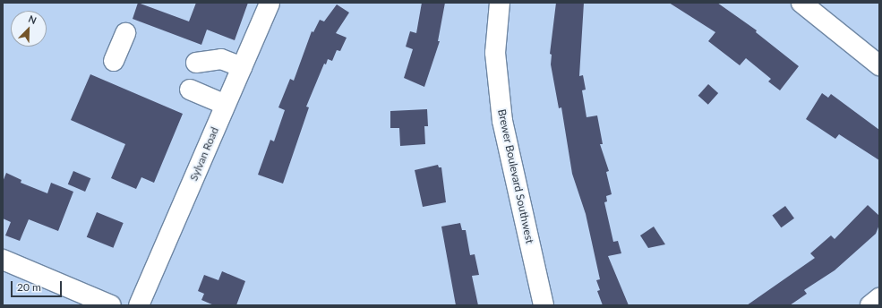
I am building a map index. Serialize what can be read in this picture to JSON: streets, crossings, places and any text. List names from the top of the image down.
{
  "streets": {
    "street": ["Sylvan Road", "Brewer Boulevard Southwest"]
  },
  "scale_bar": "20 m",
  "north": "top right"
}
